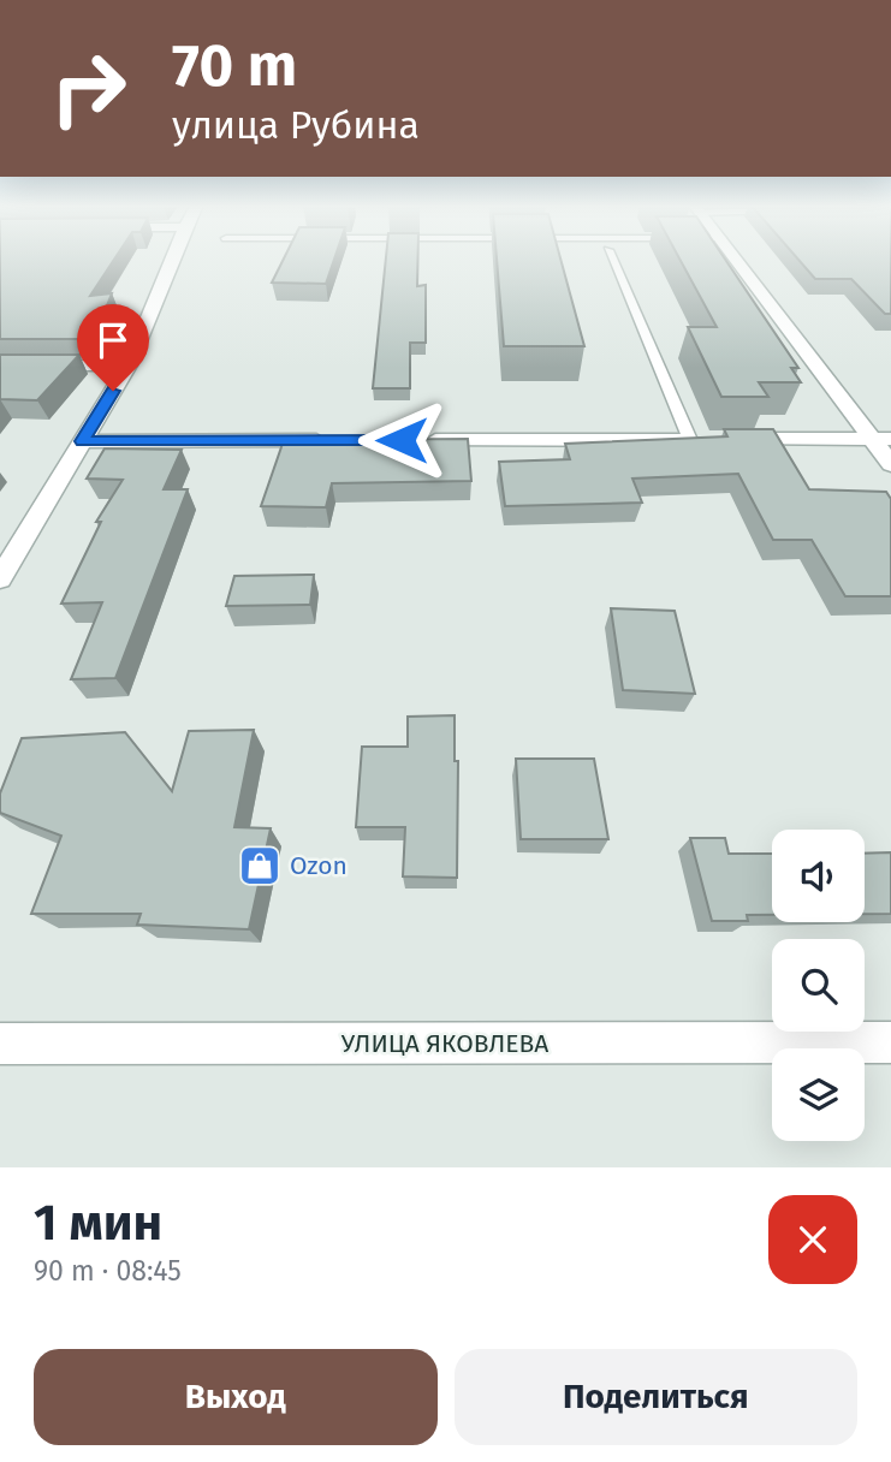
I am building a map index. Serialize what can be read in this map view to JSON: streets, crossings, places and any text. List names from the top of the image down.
{
  "streets": {
    "street": ["УЛИЦА ЯКОВЛЕВА"]
  },
  "places": {
    "shop": ["Ozon"]
  },
  "page": {
    "turn": ["70 m", "улица Рубина"],
    "heading": ["1 мин", "90 m · 08:45"],
    "buttons": ["Выход", "Поделиться"]
  }
}
